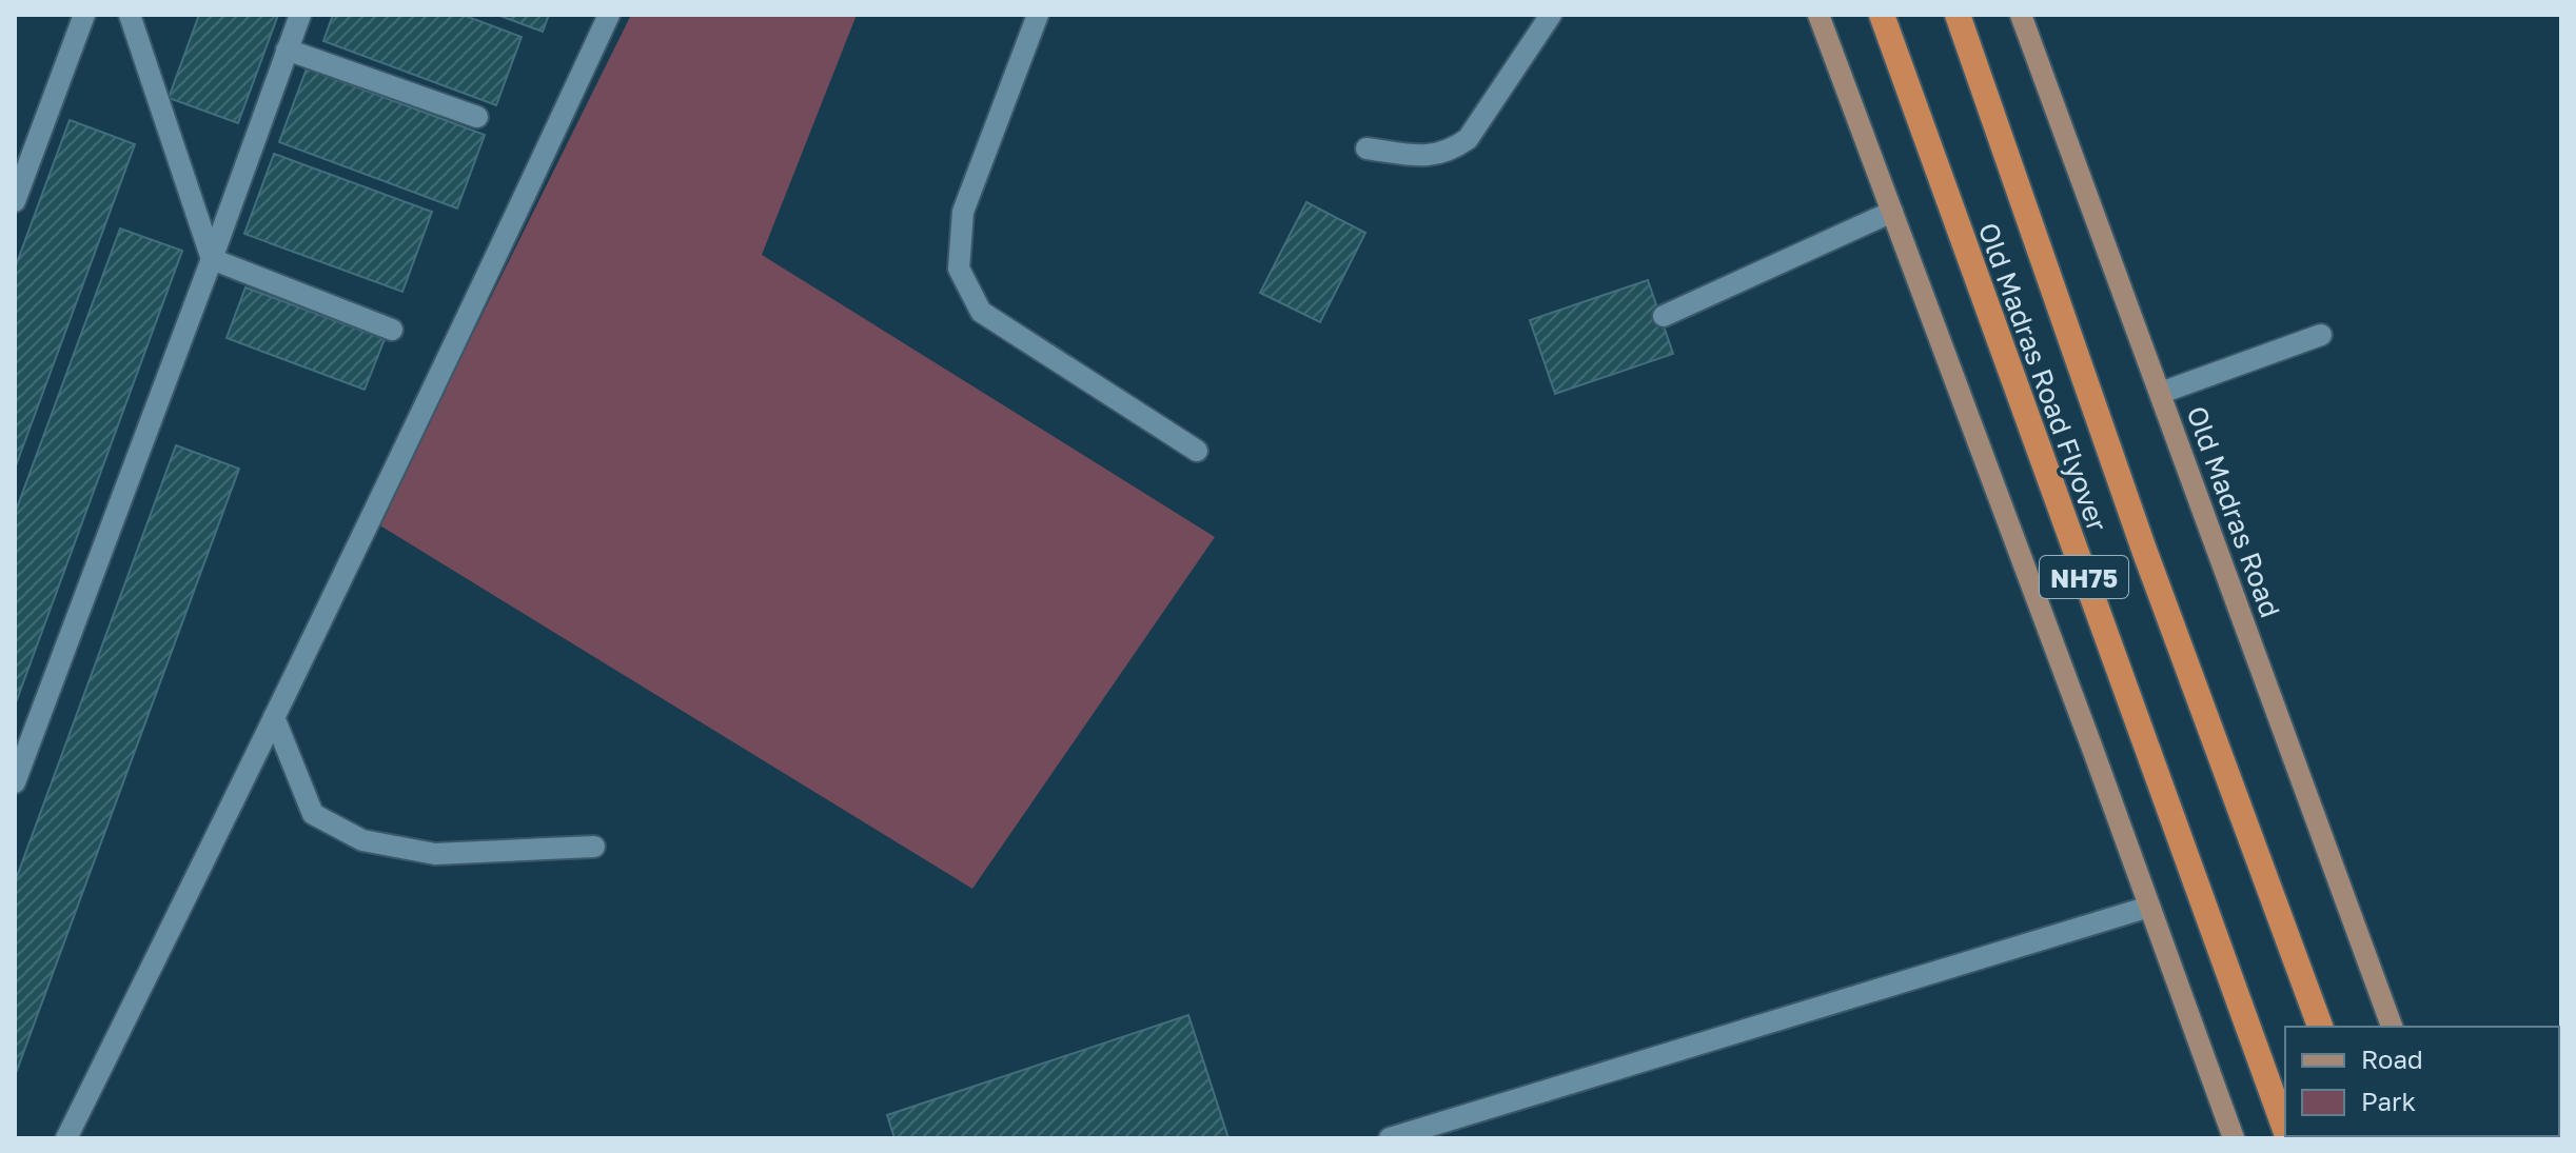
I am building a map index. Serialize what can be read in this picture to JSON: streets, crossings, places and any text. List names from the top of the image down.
{
  "streets": {
    "highway": ["Old Madras Road Flyover", "NH75"],
    "main road": ["Old Madras Road"]
  },
  "legend": ["Road", "Park"]
}
